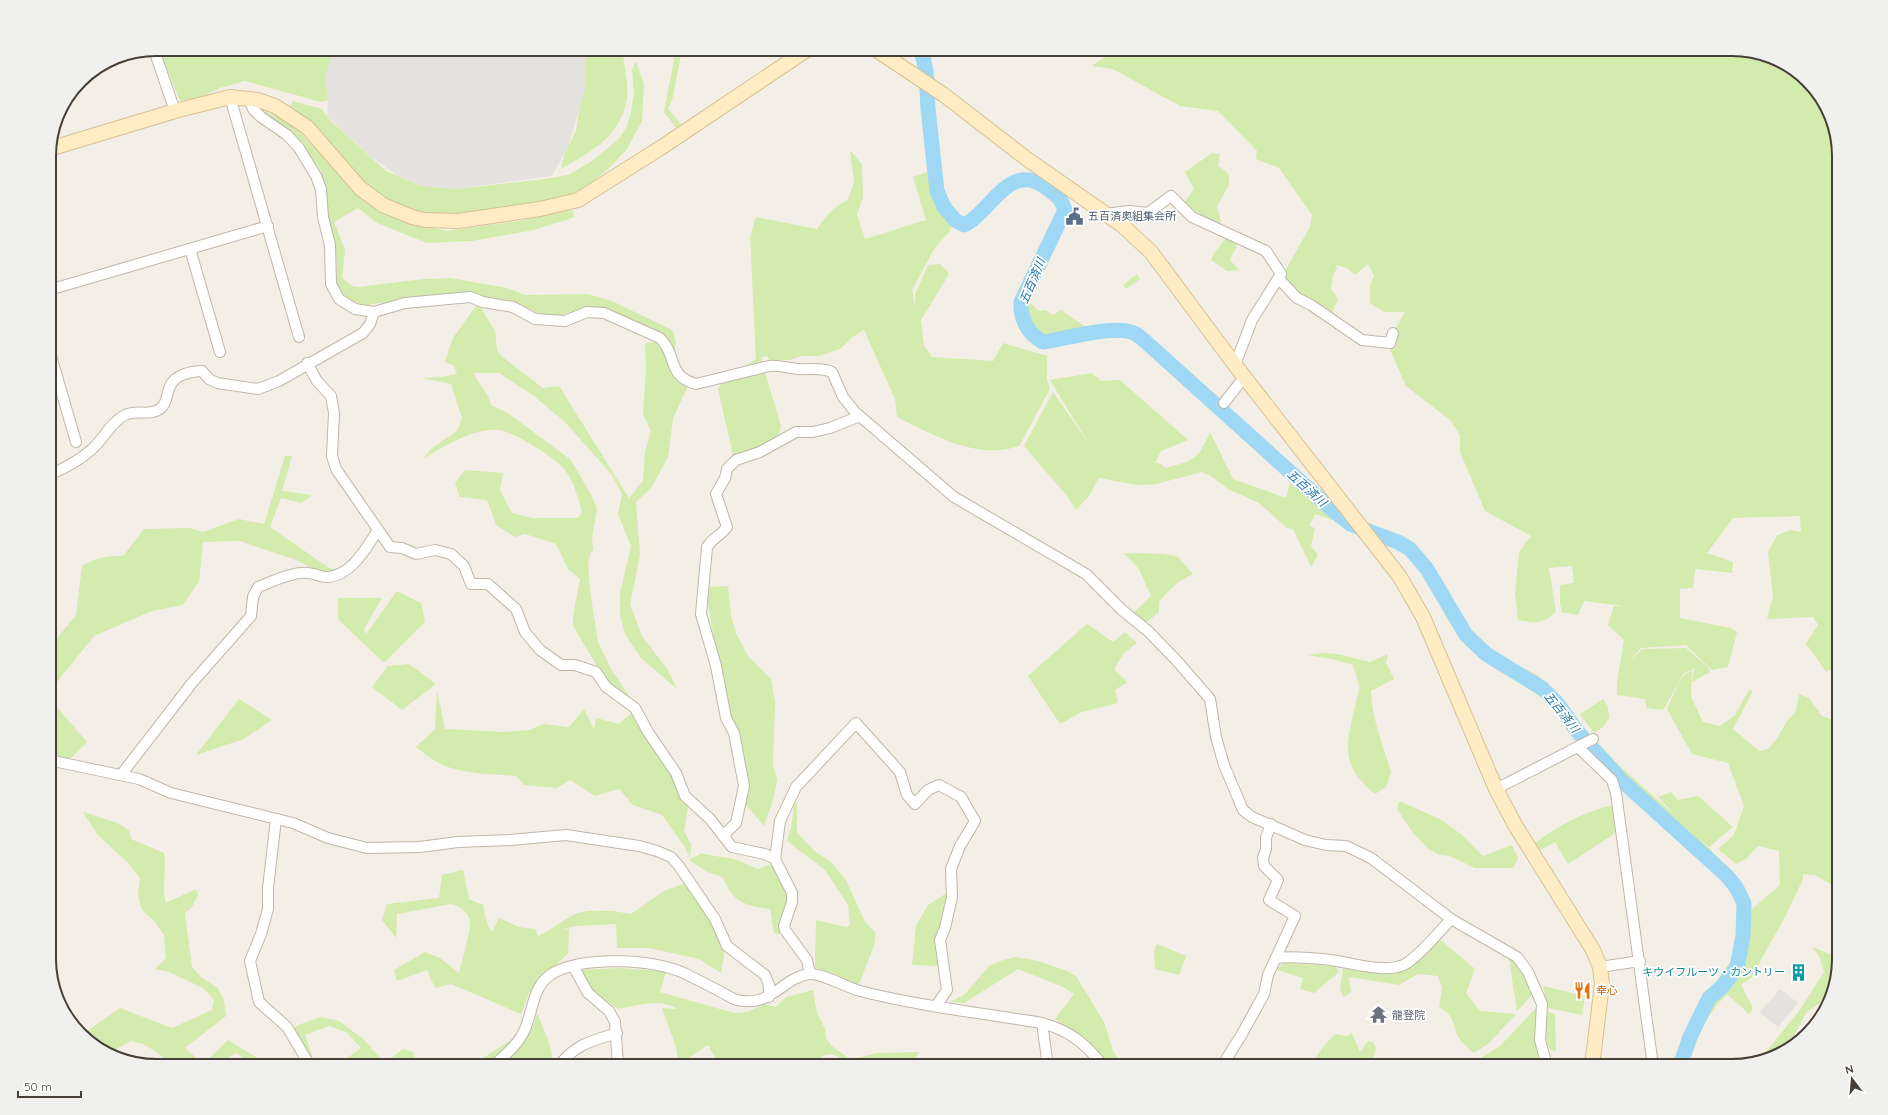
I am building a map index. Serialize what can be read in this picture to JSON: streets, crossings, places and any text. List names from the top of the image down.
{
  "water": ["五百済川"],
  "places": {
    "public building": ["五百済奥組集会所"],
    "building": ["キウイフルーツ・カントリー"],
    "restaurant": ["幸心"],
    "temple": ["龍登院"]
  },
  "scale_bar": "50 m",
  "north": "top"
}
